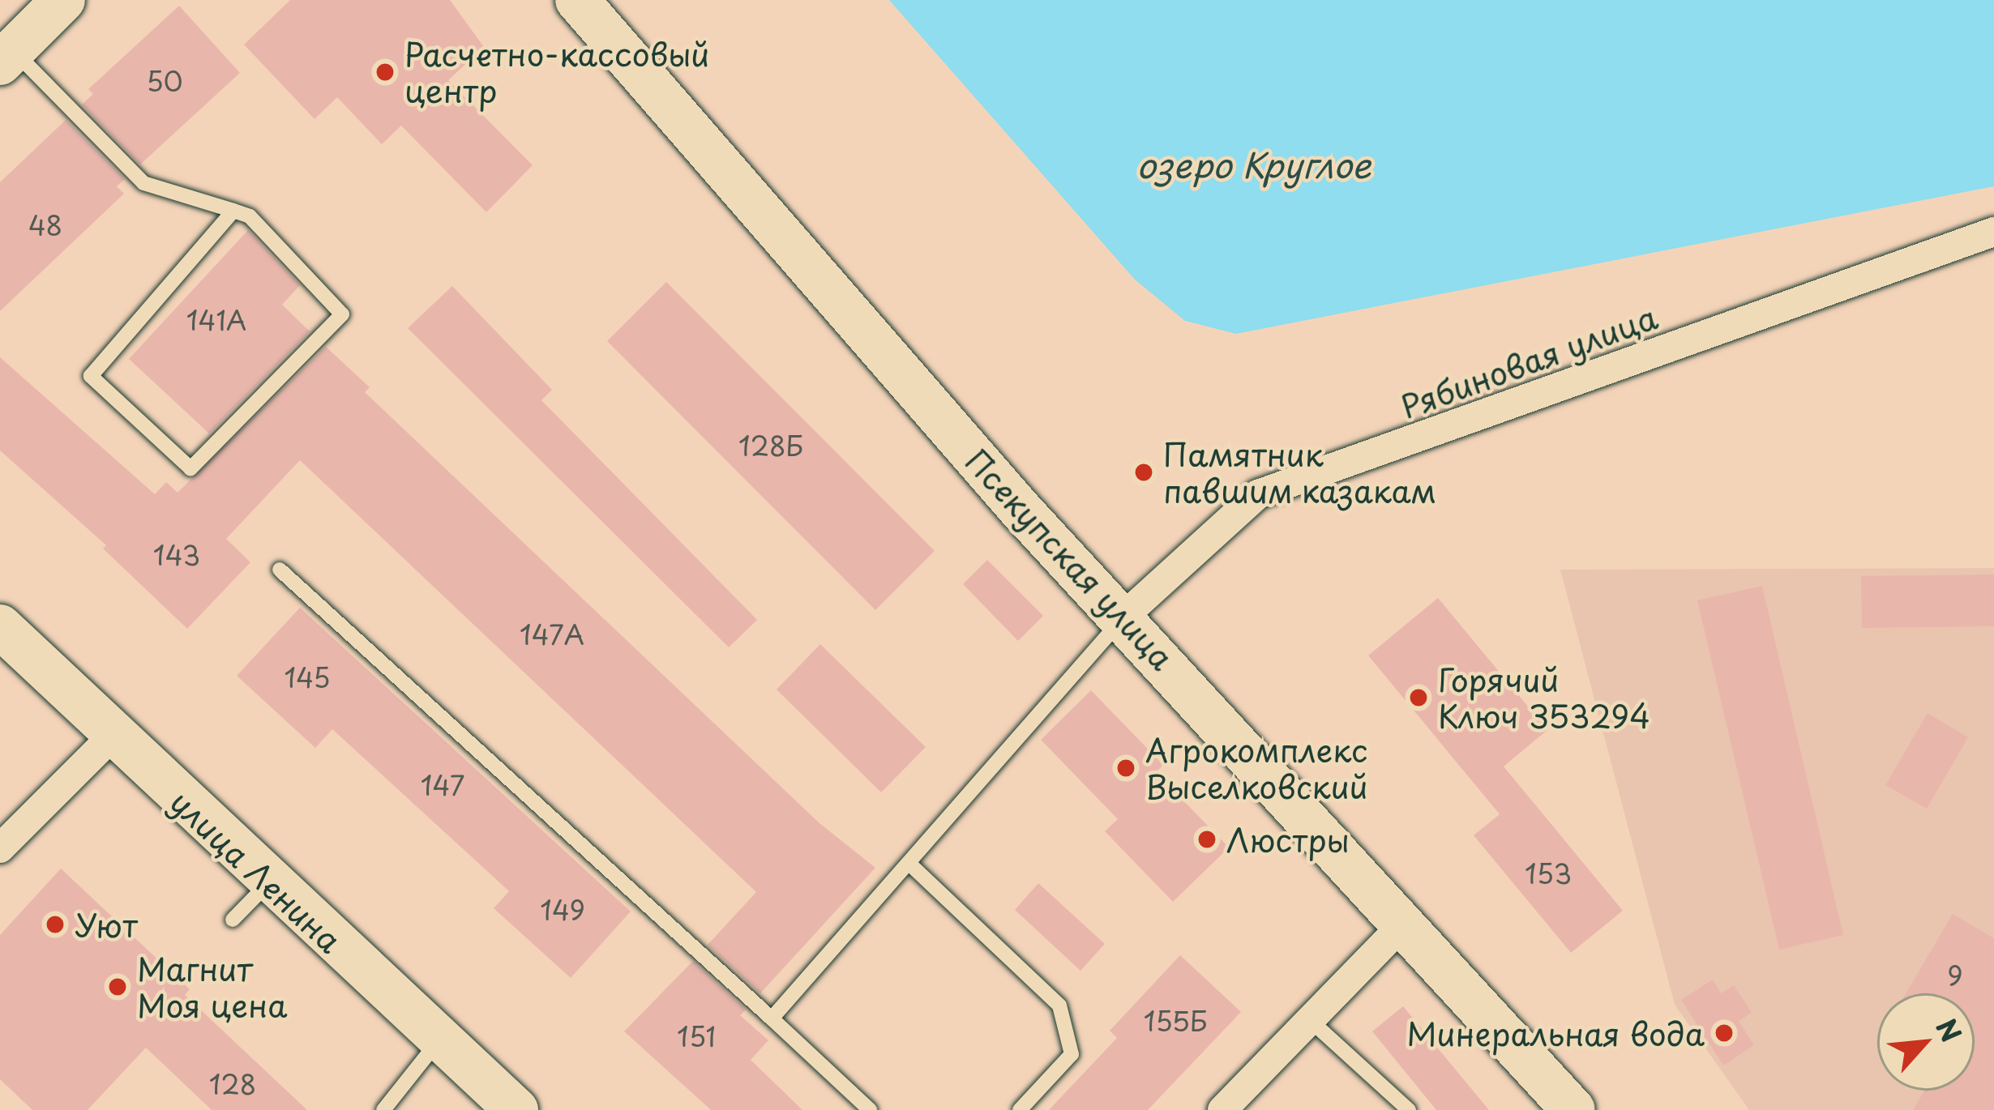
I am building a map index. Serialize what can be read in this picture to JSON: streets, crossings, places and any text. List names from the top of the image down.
{
  "streets": {
    "street": ["Рябиновая улица", "Псекупская улица", "улица Ленина"]
  },
  "crossings": [
    ["Рябиновая улица", "Псекупская улица"]
  ],
  "water": ["озеро Круглое"],
  "places": [
    "Расчетно-кассовый центр",
    "Памятник павшим казакам",
    "Горячий Ключ 353294",
    "Агрокомплекс Выселковский",
    "Люстры",
    "Уют",
    "Магнит Моя цена",
    "Минеральная вода"
  ],
  "house_numbers": [
    "50",
    "48",
    "141А",
    "128Б",
    "143",
    "147А",
    "145",
    "147",
    "153",
    "149",
    "9",
    "155Б",
    "151",
    "128"
  ],
  "north": "top right"
}
